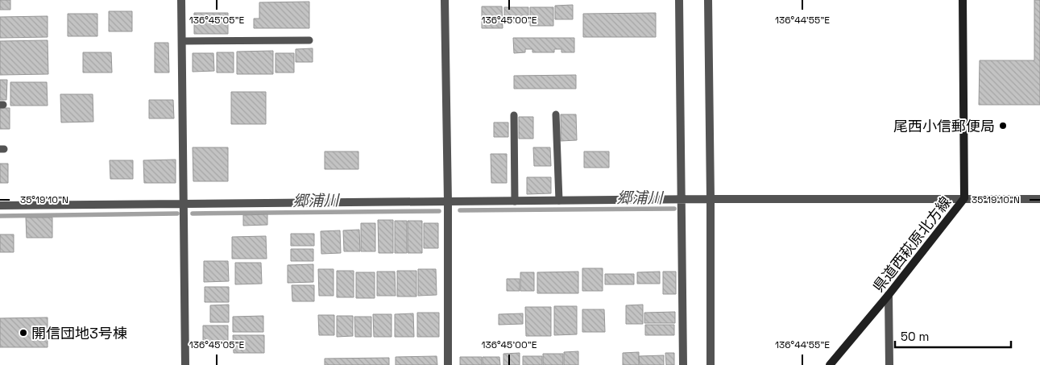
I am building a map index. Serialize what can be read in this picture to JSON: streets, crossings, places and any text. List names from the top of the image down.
{
  "streets": {
    "main road": ["県道西萩原北方線"]
  },
  "water": ["郷浦川"],
  "places": ["尾西小信郵便局", "開信団地3号棟"],
  "scale_bar": "50 m",
  "coordinates": [
    "136°45'05\"E",
    "136°45'00\"E",
    "136°44'55\"E",
    "35°19'10\"N"
  ]
}
